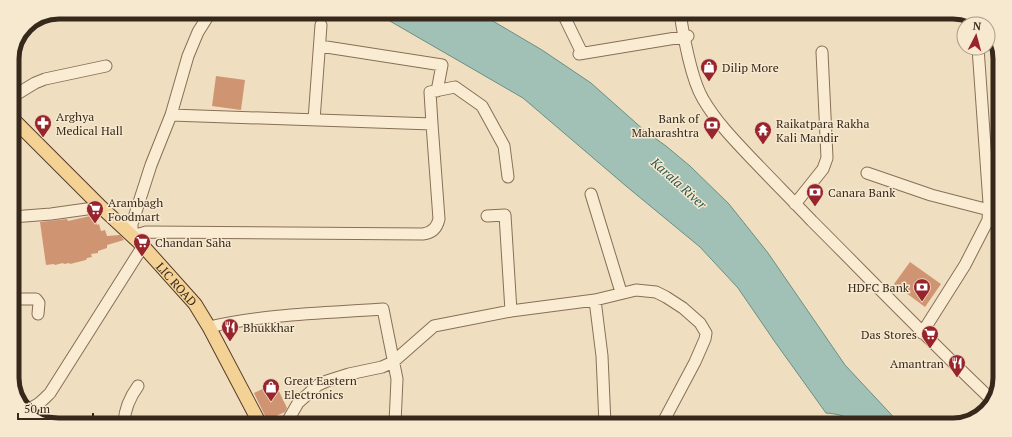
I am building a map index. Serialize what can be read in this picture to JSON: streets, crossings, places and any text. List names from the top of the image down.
{
  "streets": {
    "main road": ["LIC ROAD"]
  },
  "water": ["Karala River"],
  "places": {
    "shop": ["Dilip More", "Great Eastern Electronics"],
    "pharmacy": ["Arghya Medical Hall"],
    "bank": ["Bank of Maharashtra", "Canara Bank", "HDFC Bank"],
    "temple": ["Raikatpara Rakha Kali Mandir"],
    "supermarket": ["Arambagh Foodmart", "Chandan Saha", "Das Stores"],
    "restaurant": ["Bhukkhar", "Amantran"]
  },
  "scale_bar": "50 m",
  "north": "top"
}
